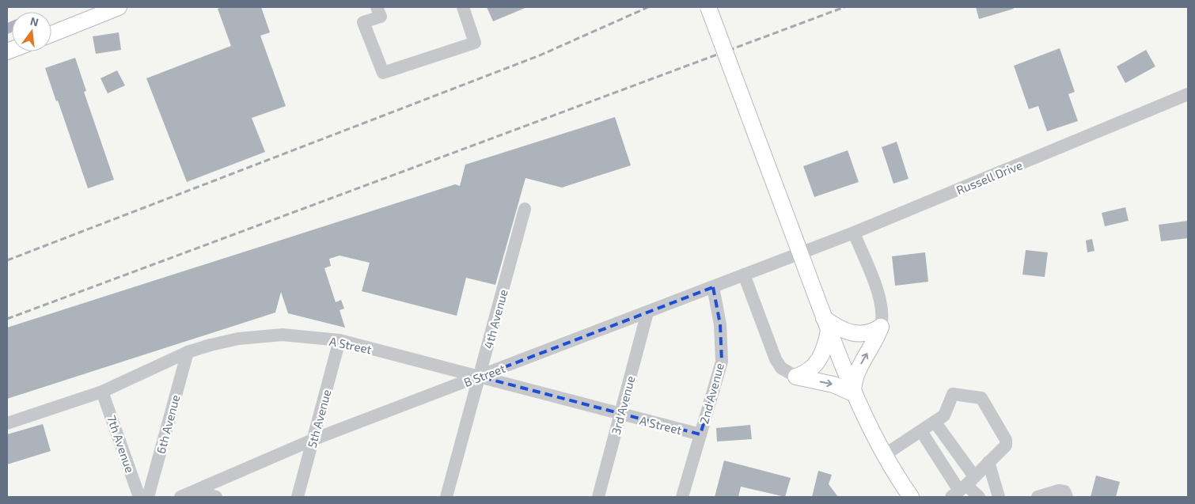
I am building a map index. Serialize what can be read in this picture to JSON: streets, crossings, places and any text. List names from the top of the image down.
{
  "streets": {
    "street": [
      "Russell Drive",
      "4th Avenue",
      "A Street",
      "B Street",
      "2nd Avenue",
      "3rd Avenue",
      "5th Avenue",
      "6th Avenue",
      "7th Avenue"
    ]
  },
  "crossings": [
    ["Russell Drive", "B Street"],
    ["4th Avenue", "A Street"],
    ["4th Avenue", "B Street"],
    ["A Street", "B Street"],
    ["A Street", "2nd Avenue"],
    ["A Street", "3rd Avenue"],
    ["A Street", "5th Avenue"],
    ["A Street", "6th Avenue"],
    ["A Street", "7th Avenue"],
    ["B Street", "2nd Avenue"],
    ["B Street", "3rd Avenue"],
    ["B Street", "5th Avenue"]
  ],
  "north": "top"
}
